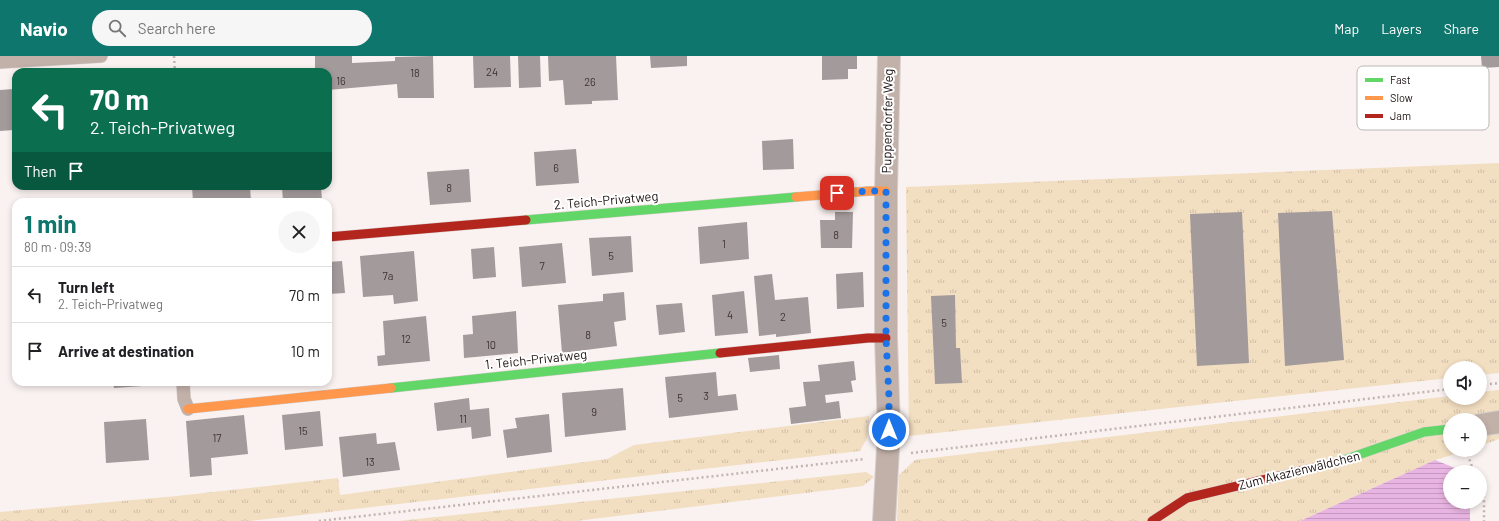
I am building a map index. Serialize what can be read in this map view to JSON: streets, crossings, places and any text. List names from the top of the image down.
{
  "streets": {
    "street": [
      "Puppendorfer Weg",
      "2. Teich-Privatweg",
      "1. Teich-Privatweg",
      "Zum Akazienwäldchen"
    ]
  },
  "crossings": [
    ["Puppendorfer Weg", "2. Teich-Privatweg"],
    ["Puppendorfer Weg", "1. Teich-Privatweg"]
  ],
  "house_numbers": [
    "24",
    "18",
    "16",
    "26",
    "6",
    "8",
    "8",
    "1",
    "5",
    "7",
    "7a",
    "4",
    "2",
    "5",
    "8",
    "12",
    "10",
    "3",
    "5",
    "9",
    "11",
    "15",
    "17",
    "13"
  ],
  "legend": ["Fast", "Slow", "Jam"],
  "page": {
    "header": "Navio",
    "search": "Search here",
    "nav": ["Map", "Layers", "Share"],
    "turn": ["70 m", "2. Teich-Privatweg"],
    "then": "Then",
    "heading": ["1 min", "80 m · 09:39"],
    "list": [
      {
        "name": "Turn left",
        "note": "2. Teich-Privatweg",
        "value": "70 m"
      },
      {
        "name": "Arrive at destination",
        "value": "10 m"
      }
    ],
    "map_buttons": ["+", "−"]
  }
}
